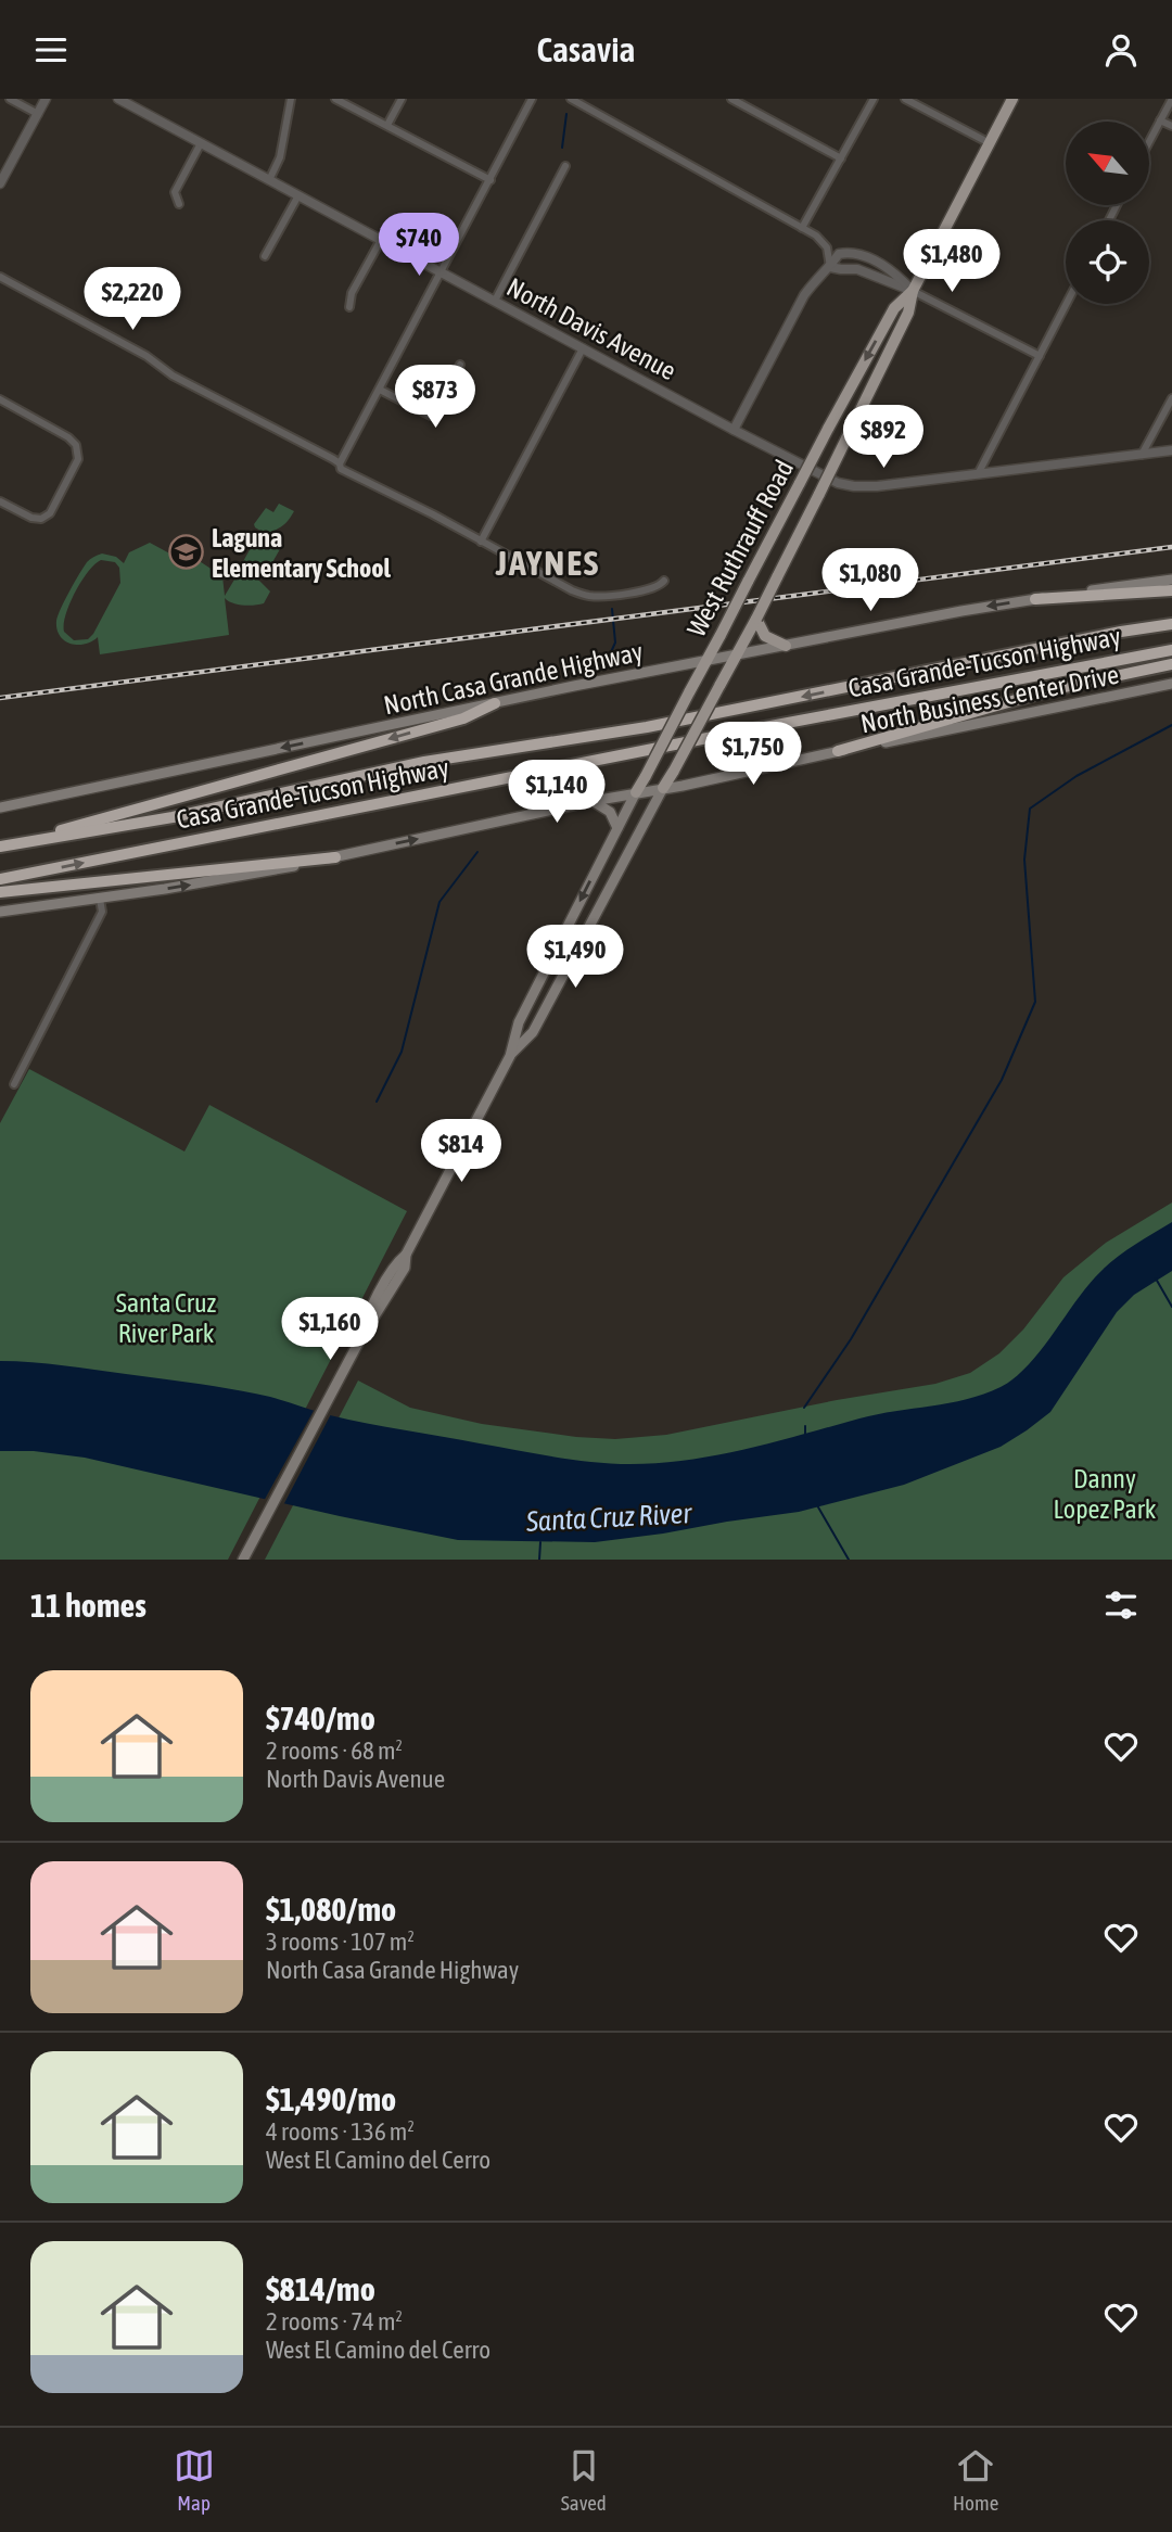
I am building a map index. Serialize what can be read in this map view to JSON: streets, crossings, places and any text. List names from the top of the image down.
{
  "streets": {
    "highway": ["Casa Grande-Tucson Highway"],
    "main road": ["West Ruthrauff Road", "North Casa Grande Highway", "North Business Center Drive"],
    "street": ["North Davis Avenue"]
  },
  "crossings": [
    ["West Ruthrauff Road", "North Casa Grande Highway"],
    ["West Ruthrauff Road", "North Business Center Drive"]
  ],
  "one_way": ["North Casa Grande Highway"],
  "districts": ["JAYNES"],
  "water": ["Santa Cruz River"],
  "parks": ["Santa Cruz River Park", "Danny Lopez Park"],
  "places": {
    "school or university": ["Laguna Elementary School"]
  },
  "north": "top left",
  "page": {
    "header": "Casavia",
    "price": [
      "$740",
      "$1,480",
      "$2,220",
      "$873",
      "$892",
      "$1,080",
      "$1,750",
      "$1,140",
      "$1,490",
      "$814",
      "$1,160"
    ],
    "heading": "11 homes",
    "list": [
      {
        "name": "$740/mo",
        "note": "2 rooms · 68 m² · North Davis Avenue"
      },
      {
        "name": "$1,080/mo",
        "note": "3 rooms · 107 m² · North Casa Grande Highway"
      },
      {
        "name": "$1,490/mo",
        "note": "4 rooms · 136 m² · West El Camino del Cerro"
      },
      {
        "name": "$814/mo",
        "note": "2 rooms · 74 m² · West El Camino del Cerro"
      }
    ],
    "tabs": ["Map", "Saved", "Home"]
  }
}
